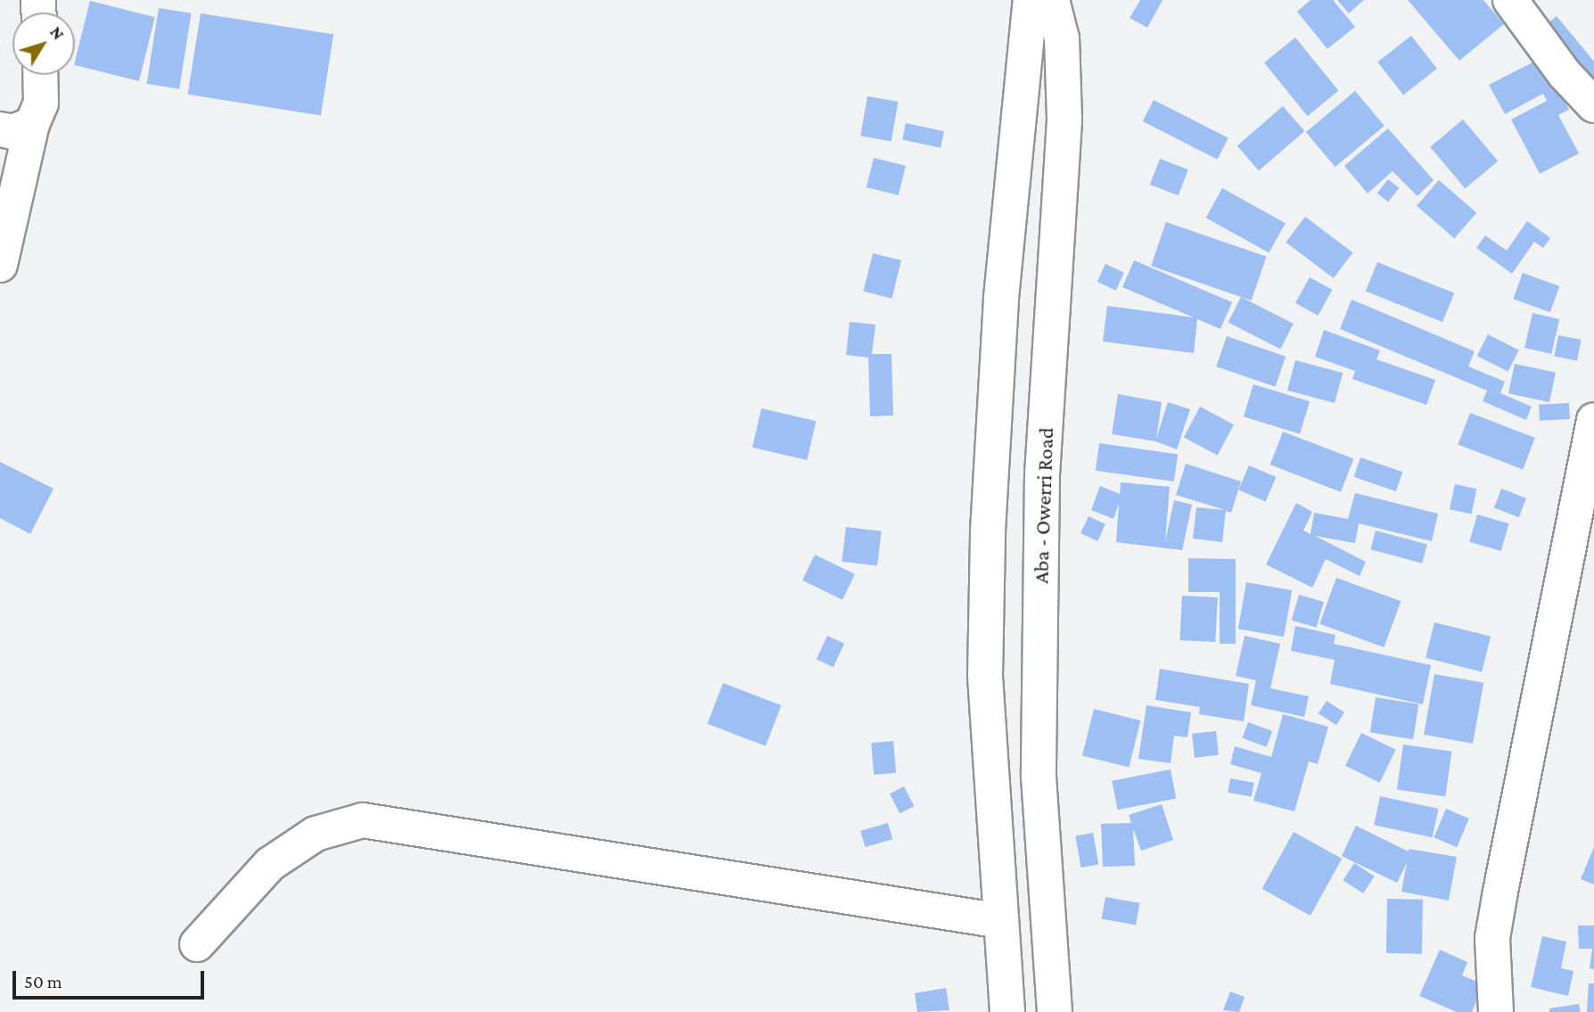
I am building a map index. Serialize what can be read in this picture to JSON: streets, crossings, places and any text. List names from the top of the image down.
{
  "streets": {
    "main road": ["Aba - Owerri Road"]
  },
  "scale_bar": "50 m",
  "north": "top right"
}
